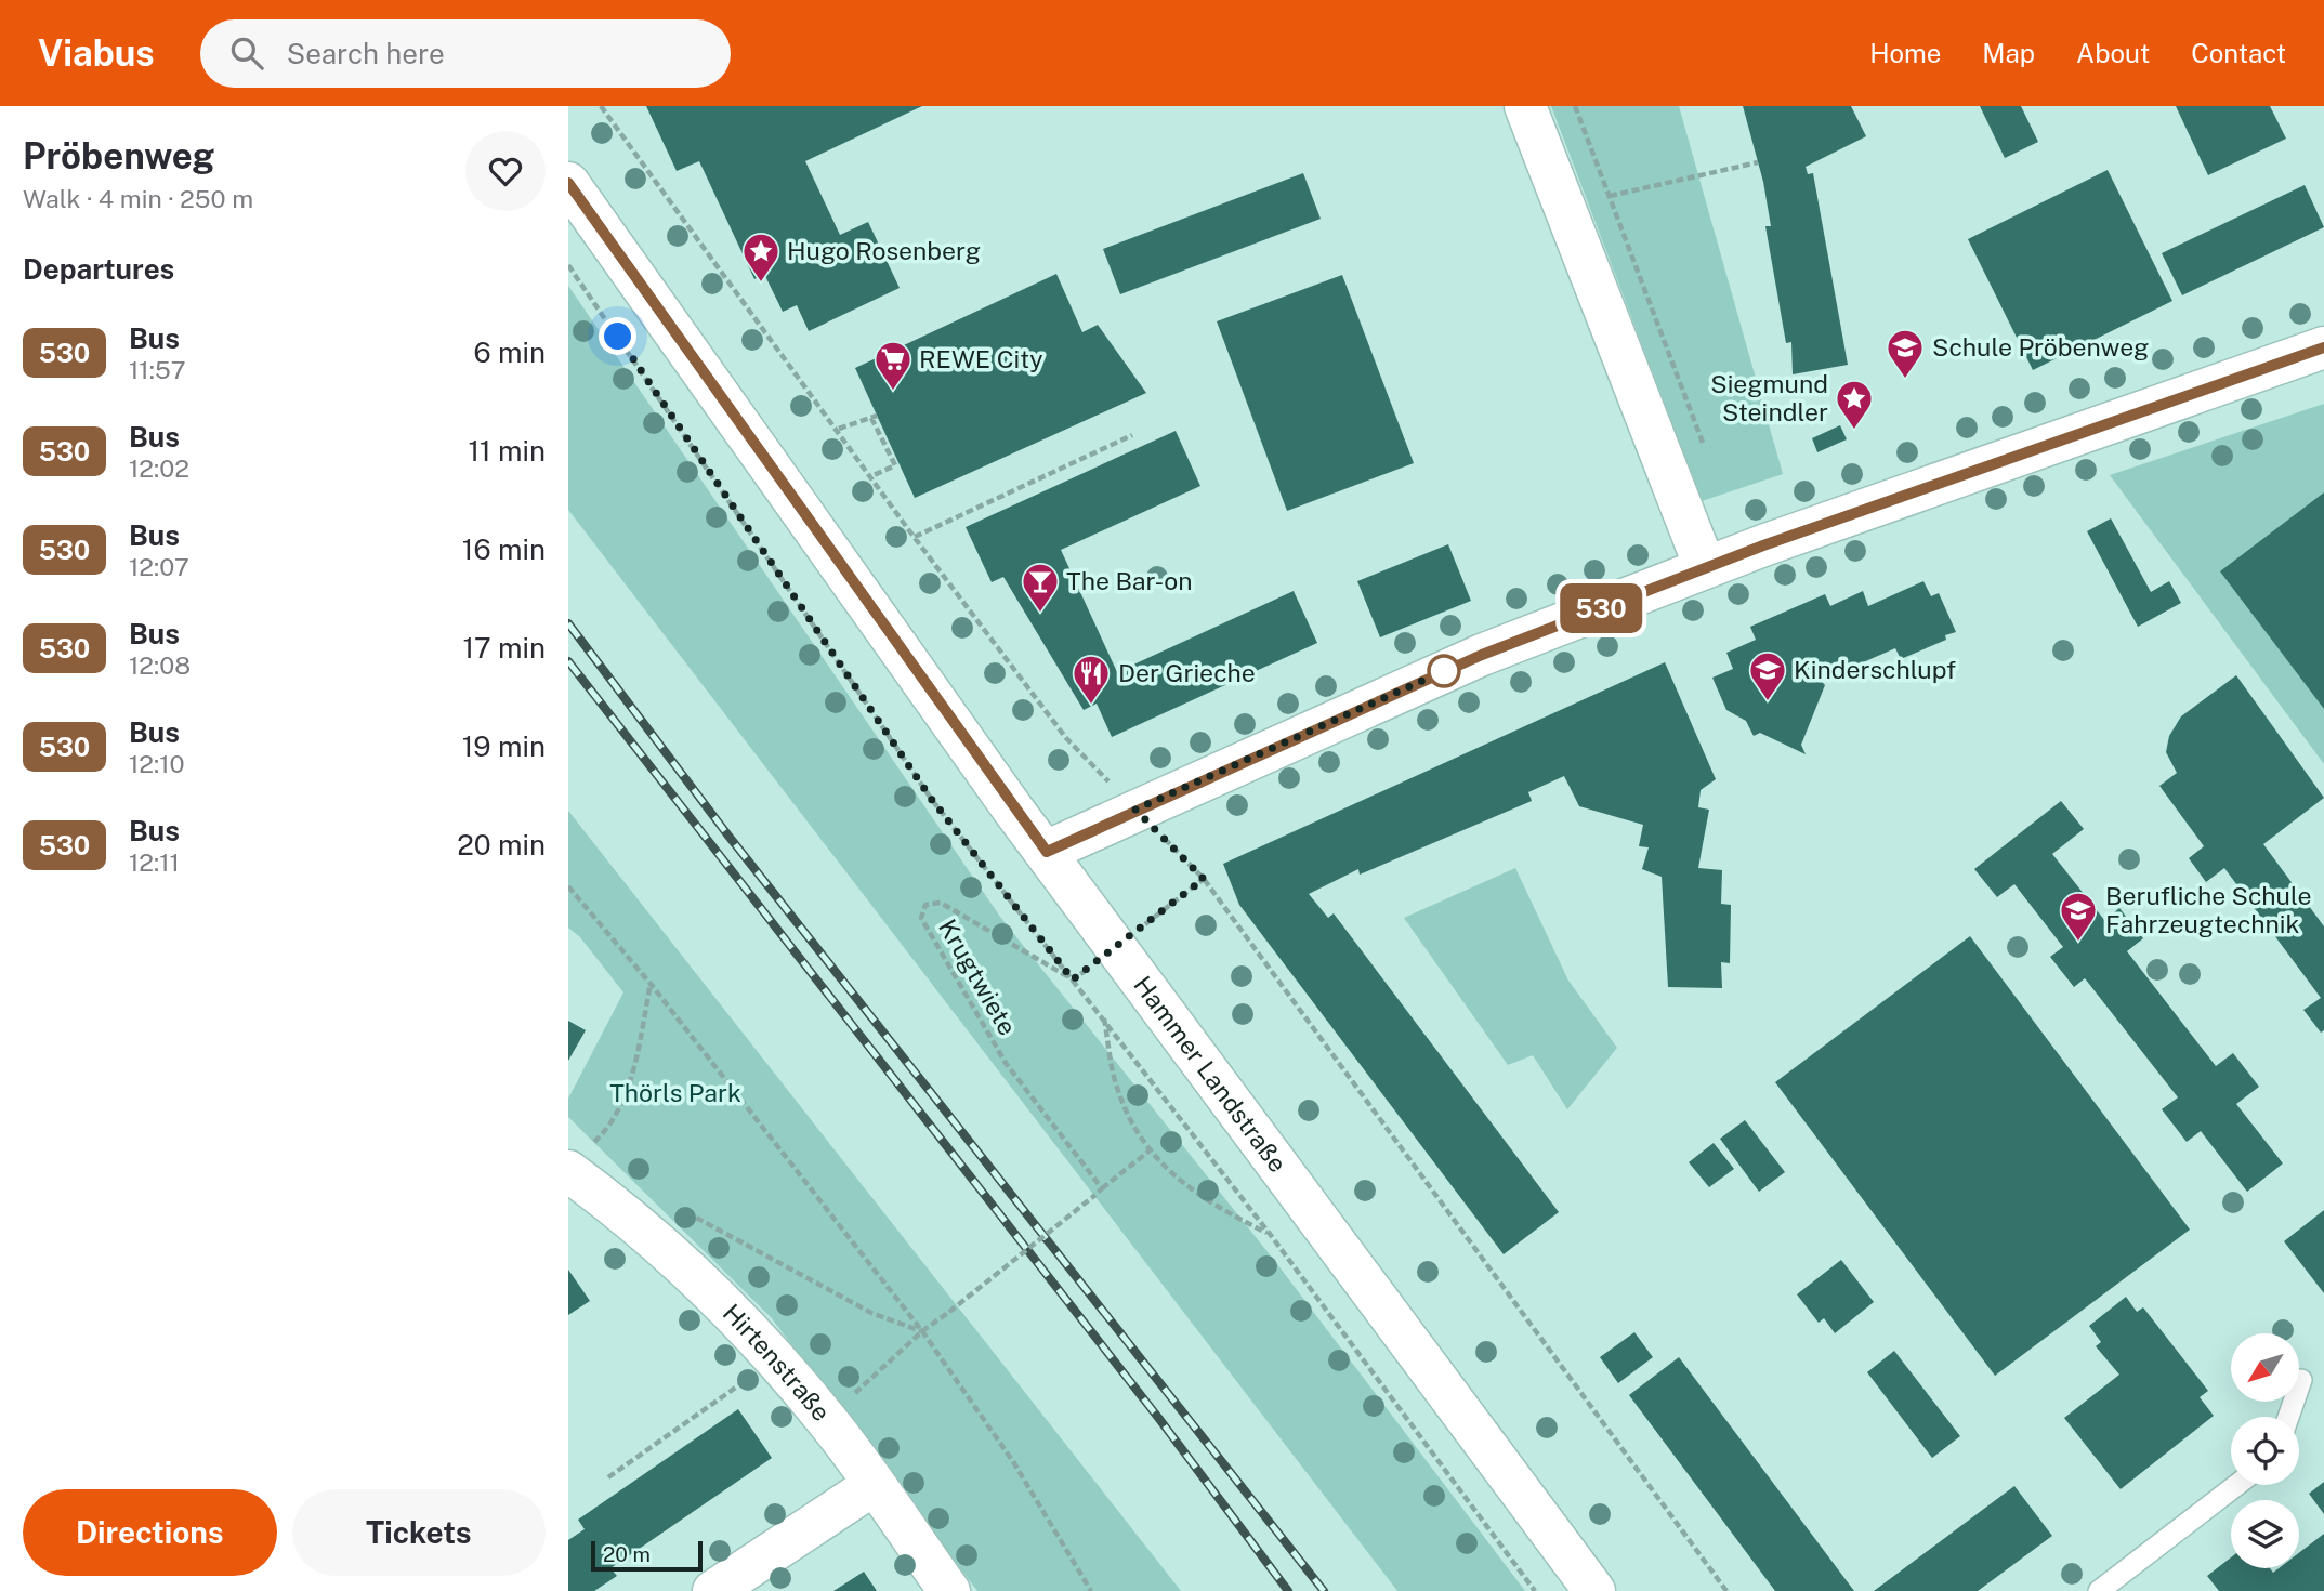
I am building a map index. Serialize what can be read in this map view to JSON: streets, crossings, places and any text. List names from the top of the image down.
{
  "streets": {
    "street": ["Hammer Landstraße", "Hirtenstraße"],
    "path": ["Krugtwiete"]
  },
  "parks": ["Thörls Park"],
  "places": {
    "place": ["Hugo Rosenberg", "Siegmund Steindler"],
    "school or university": ["Schule Pröbenweg", "Kinderschlupf", "Berufliche Schule Fahrzeugtechnik"],
    "supermarket": ["REWE City"],
    "bar": ["The Bar-on"],
    "restaurant": ["Der Grieche"]
  },
  "lines": ["bus line 530"],
  "scale_bar": "20 m",
  "north": "bottom left",
  "page": {
    "header": "Viabus",
    "search": "Search here",
    "nav": [
      "Home",
      "Map",
      "About",
      "Contact"
    ],
    "heading": [
      ["Pröbenweg", "Walk · 4 min · 250 m"],
      "Departures"
    ],
    "on_map": "530",
    "list": [
      {
        "mark": "530",
        "name": "Bus",
        "note": "11:57",
        "value": "6 min"
      },
      {
        "mark": "530",
        "name": "Bus",
        "note": "12:02",
        "value": "11 min"
      },
      {
        "mark": "530",
        "name": "Bus",
        "note": "12:07",
        "value": "16 min"
      },
      {
        "mark": "530",
        "name": "Bus",
        "note": "12:08",
        "value": "17 min"
      },
      {
        "mark": "530",
        "name": "Bus",
        "note": "12:10",
        "value": "19 min"
      },
      {
        "mark": "530",
        "name": "Bus",
        "note": "12:11",
        "value": "20 min"
      }
    ],
    "buttons": ["Directions", "Tickets"],
    "scale": "20 m"
  }
}
